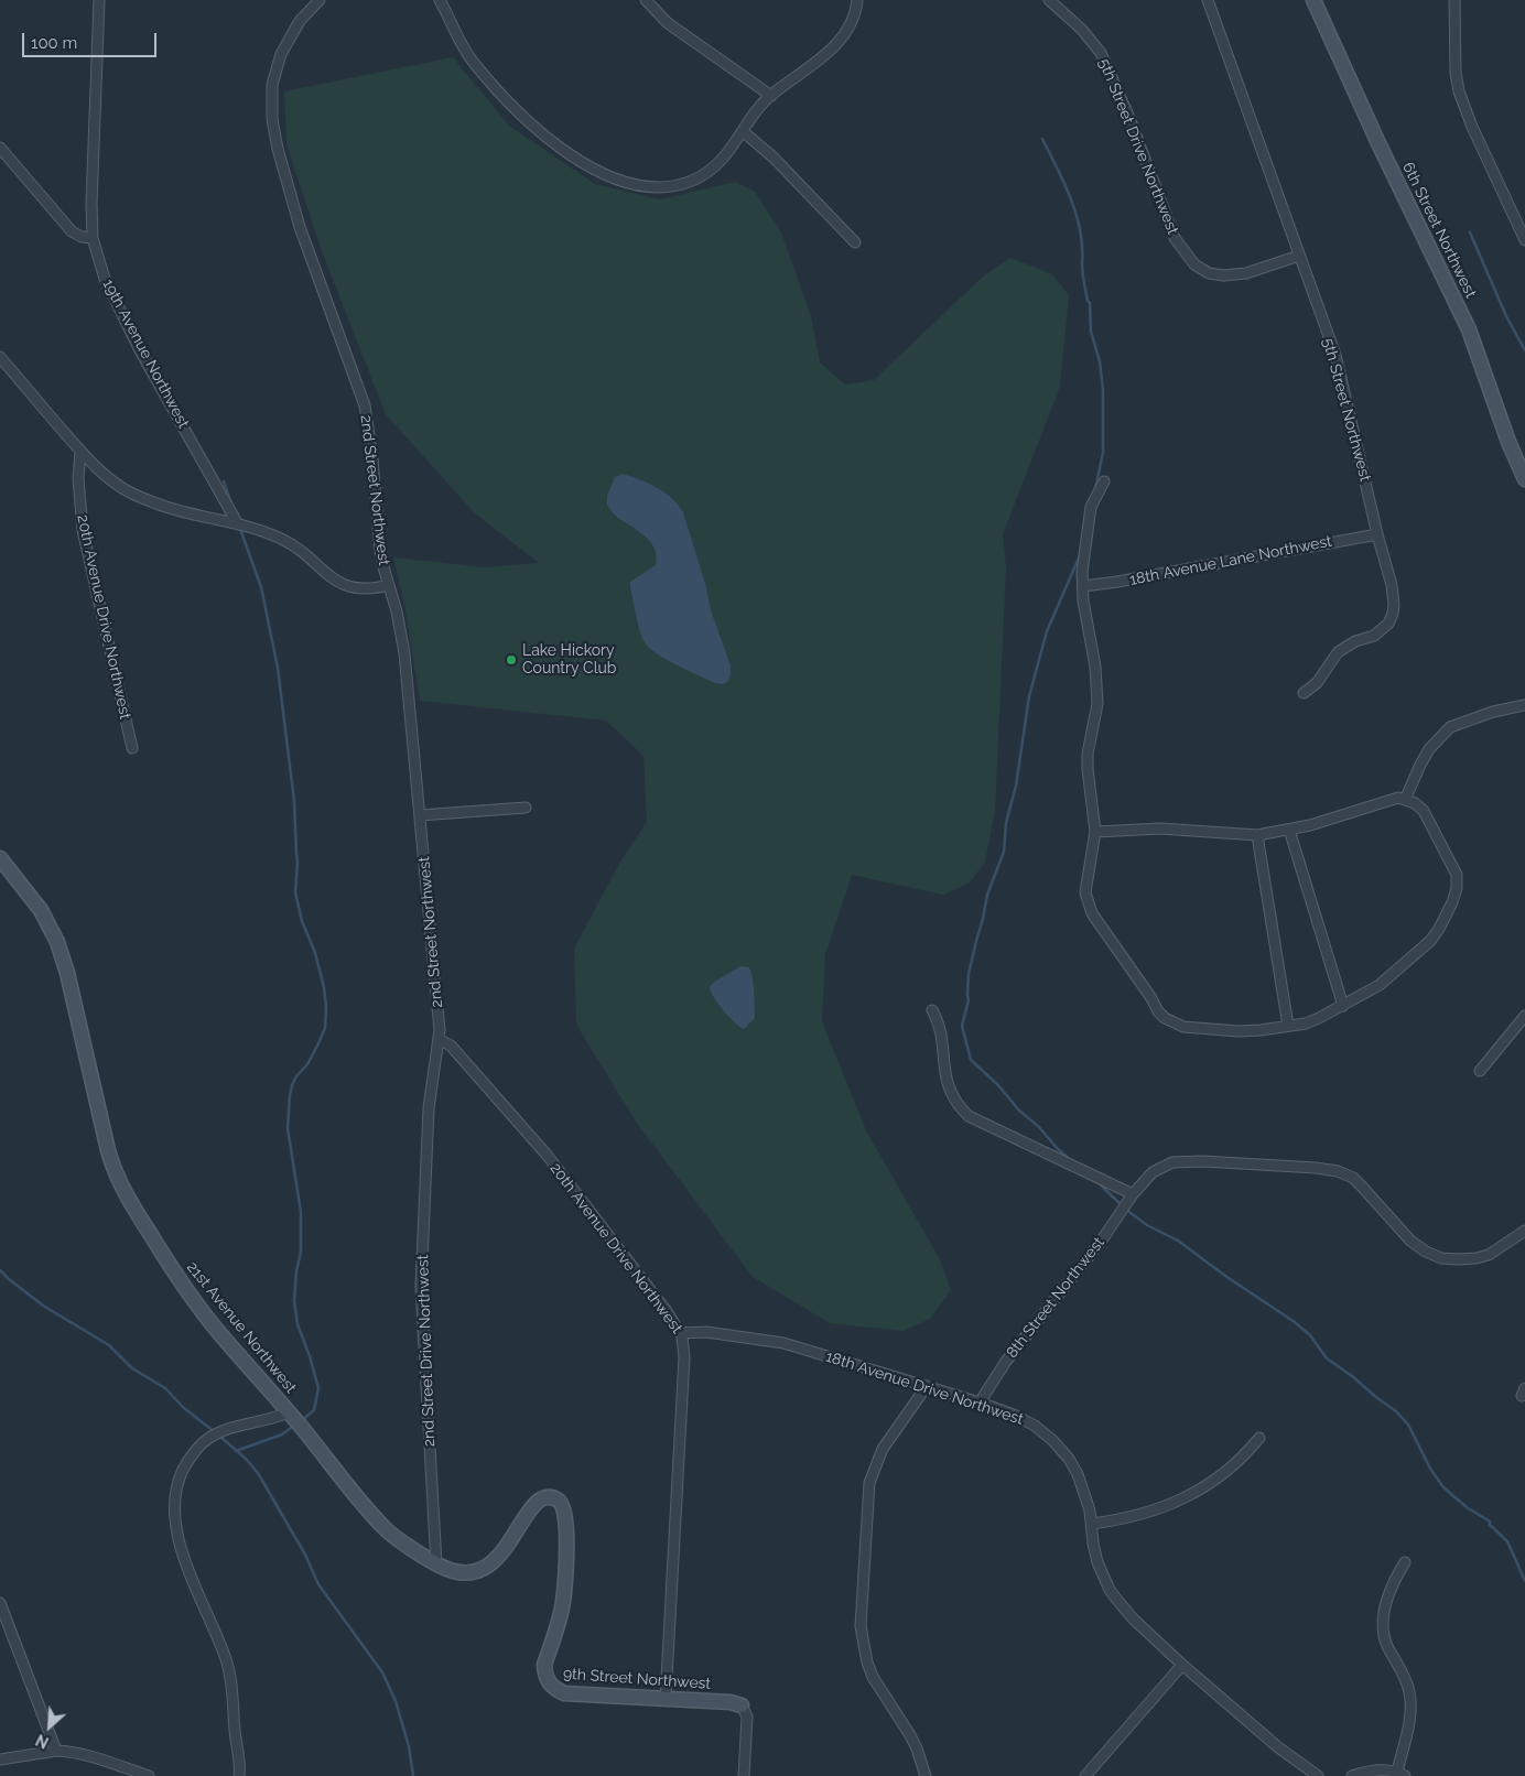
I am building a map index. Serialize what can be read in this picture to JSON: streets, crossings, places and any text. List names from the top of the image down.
{
  "streets": {
    "street": [
      "5th Street Drive Northwest",
      "6th Street Northwest",
      "19th Avenue Northwest",
      "5th Street Northwest",
      "2nd Street Northwest",
      "18th Avenue Lane Northwest",
      "20th Avenue Drive Northwest",
      "8th Street Northwest",
      "21st Avenue Northwest",
      "2nd Street Drive Northwest",
      "18th Avenue Drive Northwest",
      "9th Street Northwest"
    ]
  },
  "crossings": [
    ["5th Street Drive Northwest", "5th Street Northwest"],
    ["5th Street Northwest", "18th Avenue Lane Northwest"],
    ["2nd Street Northwest", "20th Avenue Drive Northwest"],
    ["2nd Street Northwest", "2nd Street Drive Northwest"],
    ["20th Avenue Drive Northwest", "2nd Street Drive Northwest"],
    ["20th Avenue Drive Northwest", "18th Avenue Drive Northwest"],
    ["20th Avenue Drive Northwest", "9th Street Northwest"],
    ["8th Street Northwest", "18th Avenue Drive Northwest"],
    ["21st Avenue Northwest", "2nd Street Drive Northwest"],
    ["21st Avenue Northwest", "9th Street Northwest"],
    ["2nd Street Drive Northwest", "9th Street Northwest"]
  ],
  "places": ["Lake Hickory Country Club"],
  "scale_bar": "100 m",
  "north": "bottom left"
}
